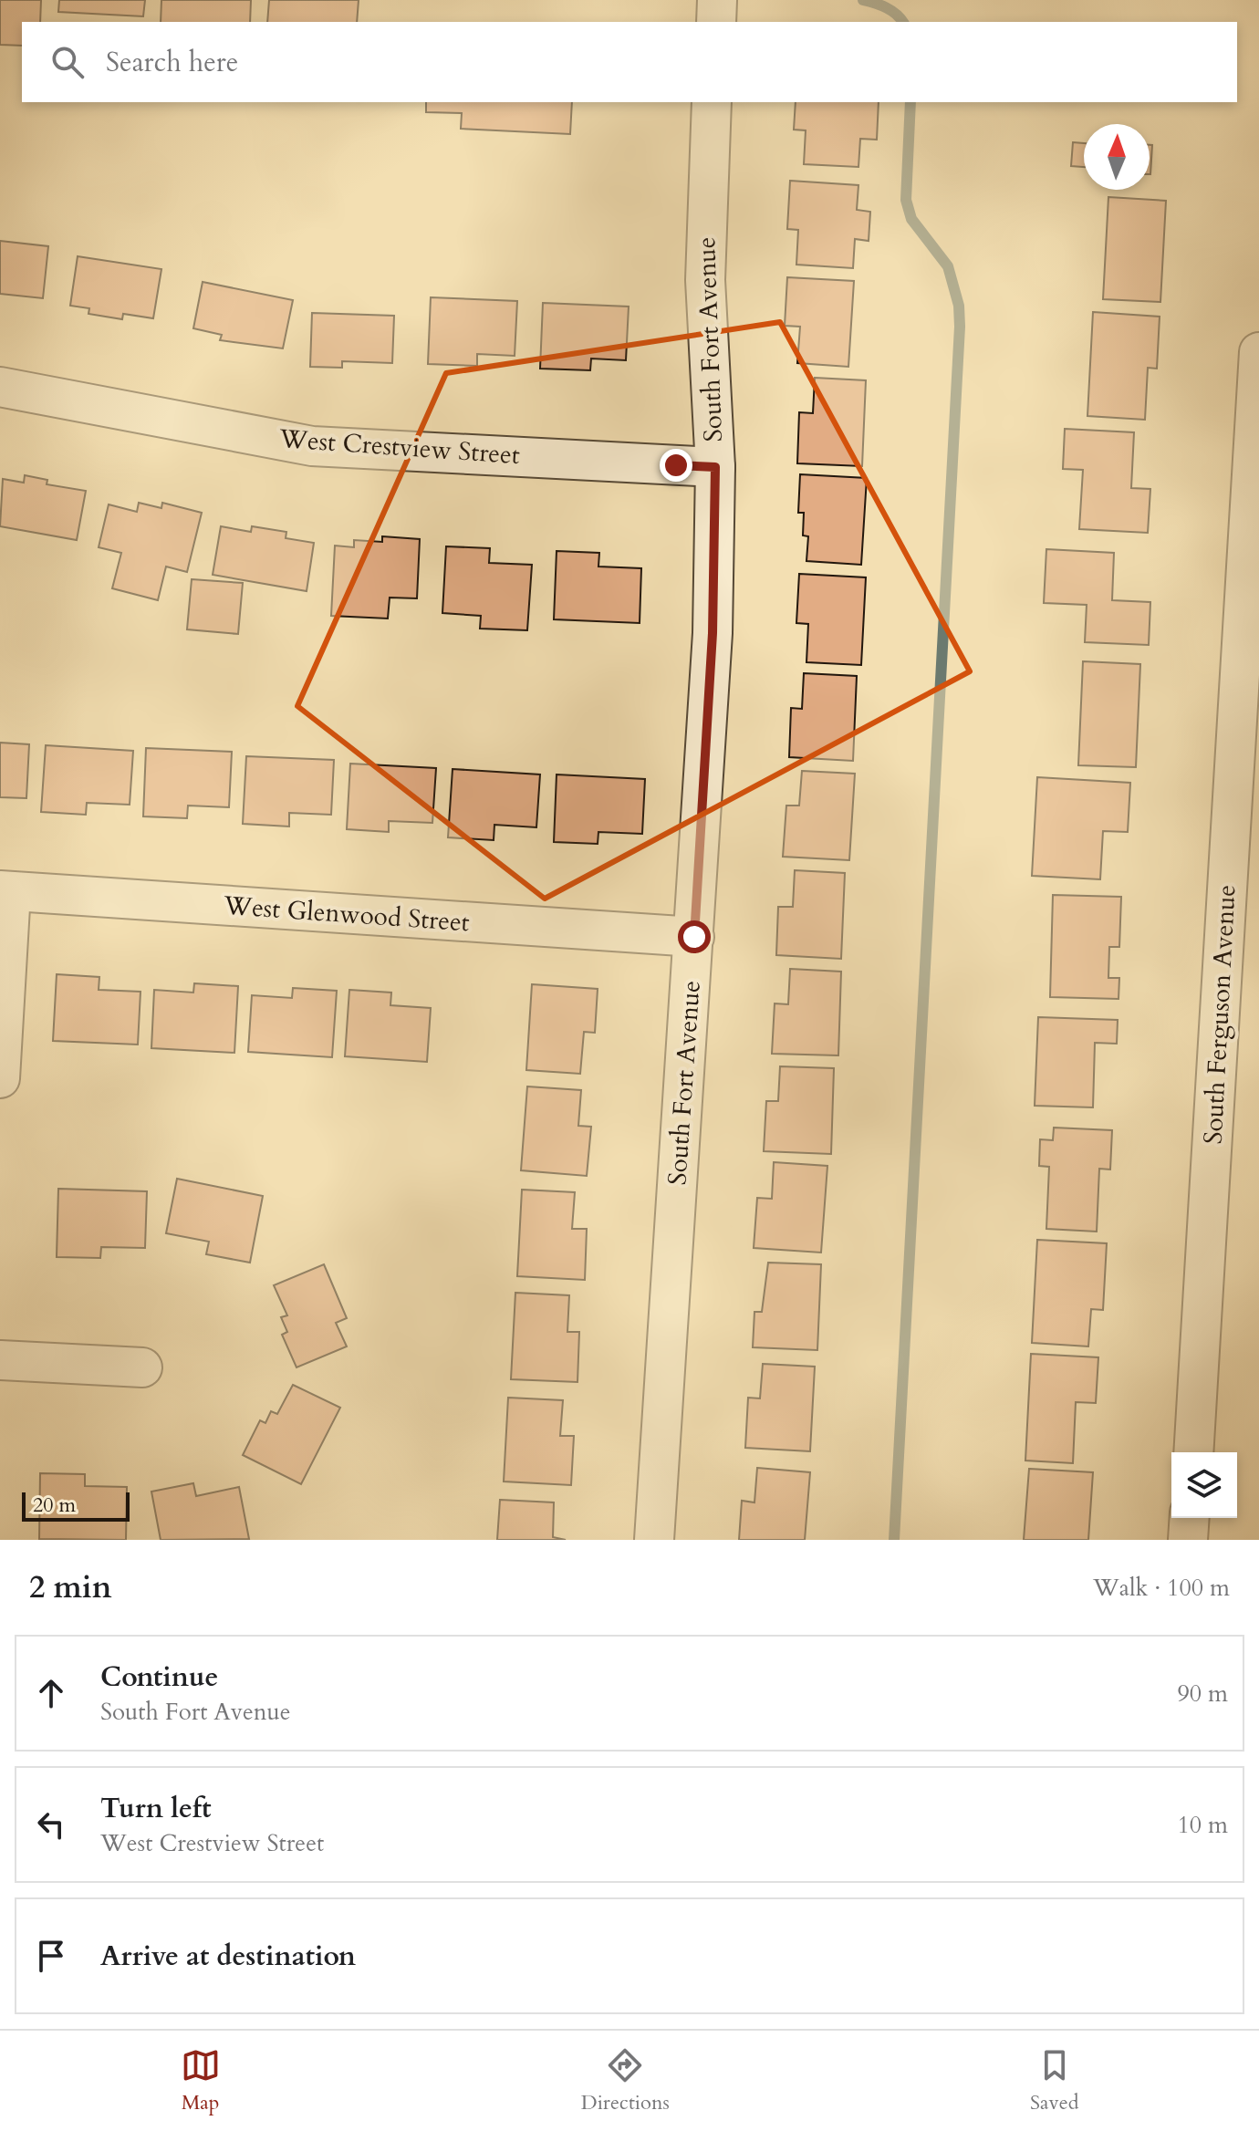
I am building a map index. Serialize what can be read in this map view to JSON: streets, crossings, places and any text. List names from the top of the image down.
{
  "streets": {
    "street": [
      "South Fort Avenue",
      "West Crestview Street",
      "West Glenwood Street",
      "South Ferguson Avenue"
    ]
  },
  "crossings": [
    ["South Fort Avenue", "West Crestview Street"],
    ["South Fort Avenue", "West Glenwood Street"]
  ],
  "scale_bar": "20 m",
  "north": "top",
  "page": {
    "search": "Search here",
    "scale": "20 m",
    "heading": ["2 min", "Walk · 100 m"],
    "list": [
      ["Continue", "South Fort Avenue", "90 m"],
      ["Turn left", "West Crestview Street", "10 m"],
      "Arrive at destination"
    ],
    "nav": ["Map", "Directions", "Saved"]
  }
}
